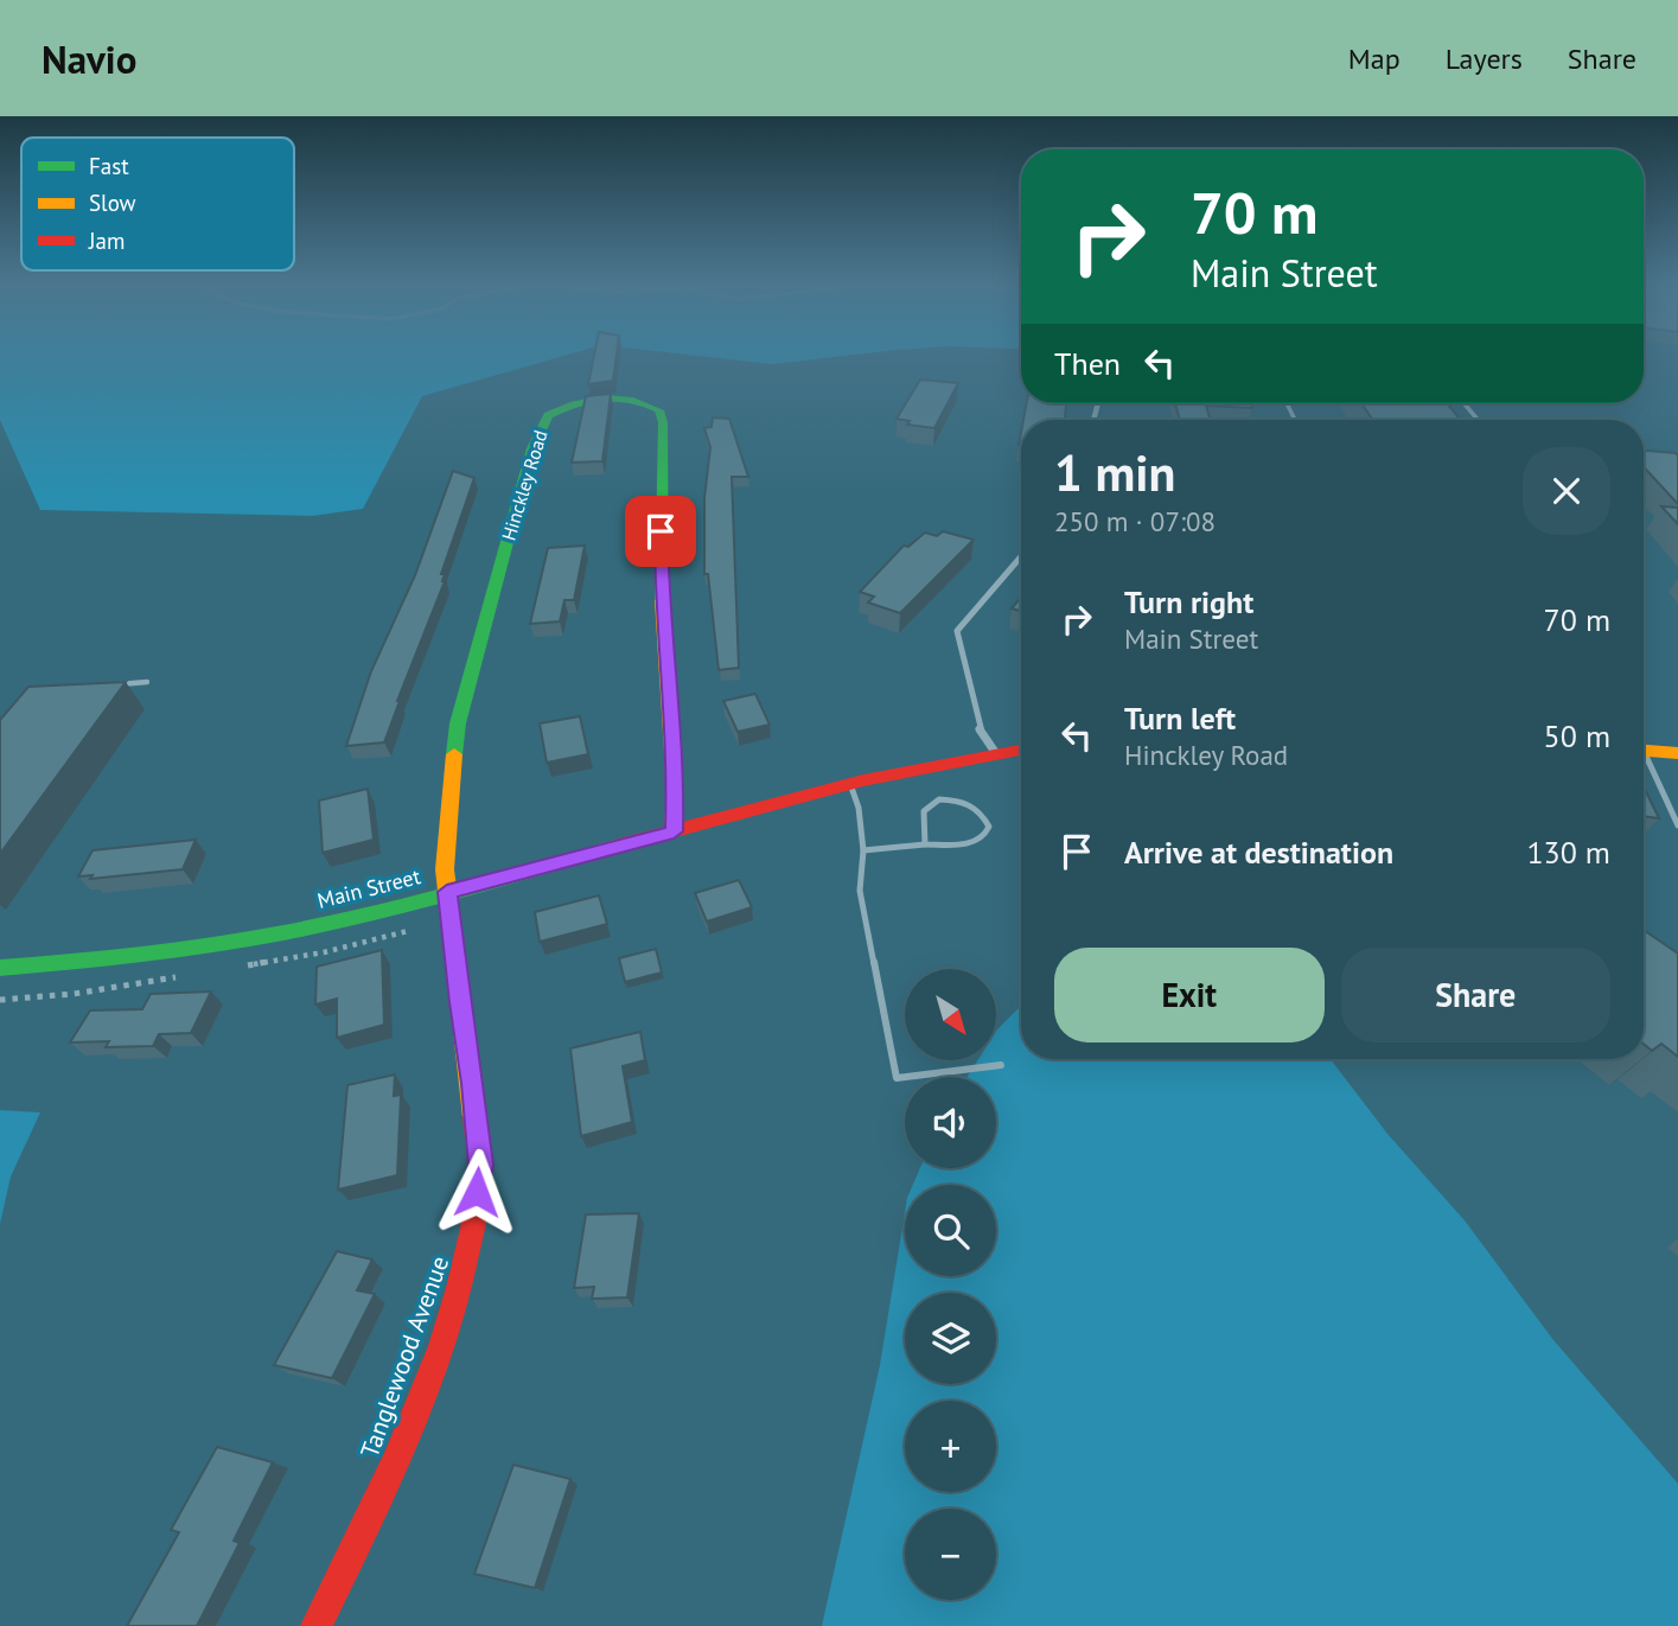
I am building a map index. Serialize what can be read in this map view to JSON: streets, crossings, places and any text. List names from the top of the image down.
{
  "streets": {
    "street": ["Hinckley Road", "Main Street", "Tanglewood Avenue"]
  },
  "crossings": [
    ["Hinckley Road", "Main Street"],
    ["Hinckley Road", "Tanglewood Avenue"],
    ["Main Street", "Tanglewood Avenue"]
  ],
  "legend": ["Fast", "Slow", "Jam"],
  "north": "bottom right",
  "page": {
    "header": "Navio",
    "nav": ["Map", "Layers", "Share"],
    "turn": ["70 m", "Main Street"],
    "then": "Then",
    "heading": ["1 min", "250 m · 07:08"],
    "list": [
      {
        "name": "Turn right",
        "note": "Main Street",
        "value": "70 m"
      },
      {
        "name": "Turn left",
        "note": "Hinckley Road",
        "value": "50 m"
      },
      {
        "name": "Arrive at destination",
        "value": "130 m"
      }
    ],
    "buttons": ["Exit", "Share"],
    "map_buttons": ["+", "−"]
  }
}
